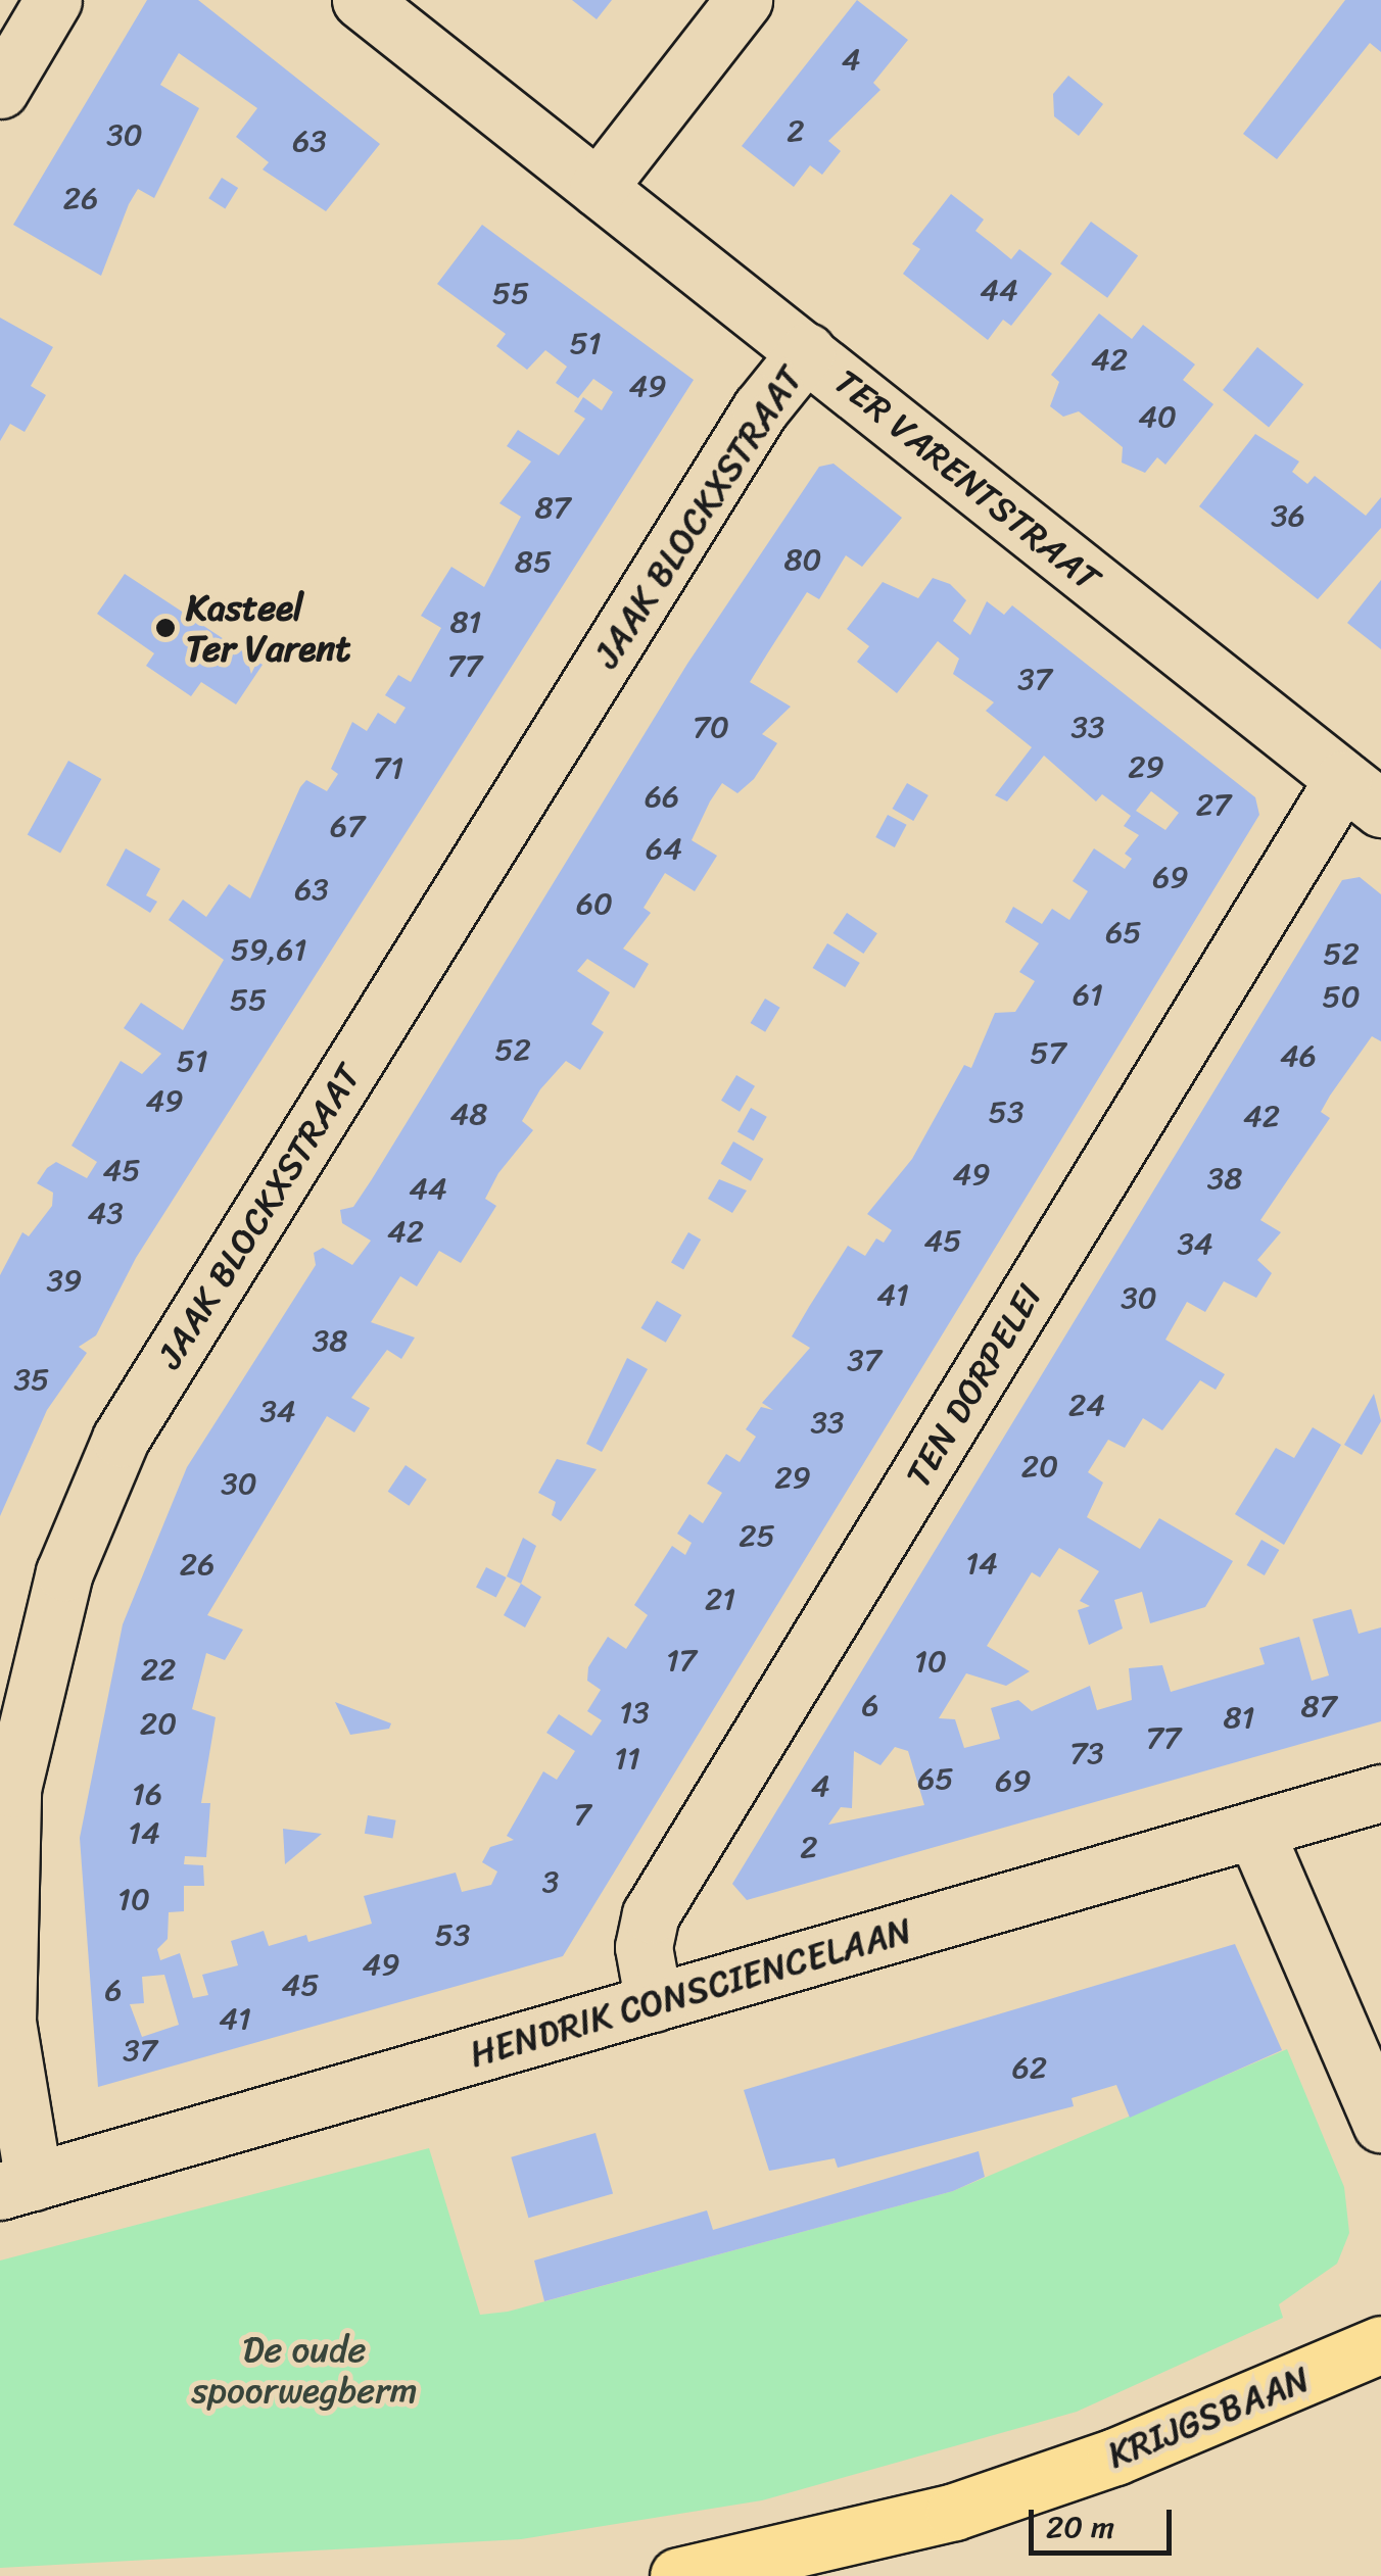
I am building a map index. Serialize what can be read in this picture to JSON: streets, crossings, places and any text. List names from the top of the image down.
{
  "streets": {
    "main road": ["KRIJGSBAAN"],
    "street": [
      "TER VARENTSTRAAT",
      "JAAK BLOCKXSTRAAT",
      "TEN DORPELEI",
      "HENDRIK CONSCIENCELAAN"
    ]
  },
  "crossings": [
    ["TER VARENTSTRAAT", "JAAK BLOCKXSTRAAT"],
    ["TER VARENTSTRAAT", "TEN DORPELEI"],
    ["JAAK BLOCKXSTRAAT", "HENDRIK CONSCIENCELAAN"],
    ["TEN DORPELEI", "HENDRIK CONSCIENCELAAN"]
  ],
  "parks": ["De oude spoorwegberm"],
  "places": ["Kasteel Ter Varent"],
  "house_numbers": [
    "4",
    "2",
    "30",
    "63",
    "26",
    "44",
    "55",
    "51",
    "42",
    "49",
    "40",
    "87",
    "36",
    "80",
    "85",
    "81",
    "77",
    "37",
    "70",
    "33",
    "29",
    "71",
    "66",
    "27",
    "67",
    "64",
    "69",
    "63",
    "60",
    "65",
    "59,61",
    "52",
    "61",
    "50",
    "55",
    "52",
    "57",
    "46",
    "51",
    "49",
    "53",
    "48",
    "42",
    "45",
    "49",
    "38",
    "44",
    "43",
    "42",
    "45",
    "34",
    "39",
    "41",
    "30",
    "38",
    "37",
    "35",
    "24",
    "34",
    "33",
    "20",
    "29",
    "30",
    "25",
    "14",
    "26",
    "21",
    "17",
    "10",
    "22",
    "6",
    "87",
    "13",
    "81",
    "20",
    "77",
    "73",
    "11",
    "65",
    "69",
    "4",
    "16",
    "7",
    "14",
    "2",
    "3",
    "10",
    "53",
    "49",
    "45",
    "6",
    "41",
    "37",
    "62"
  ],
  "scale_bar": "20 m"
}
